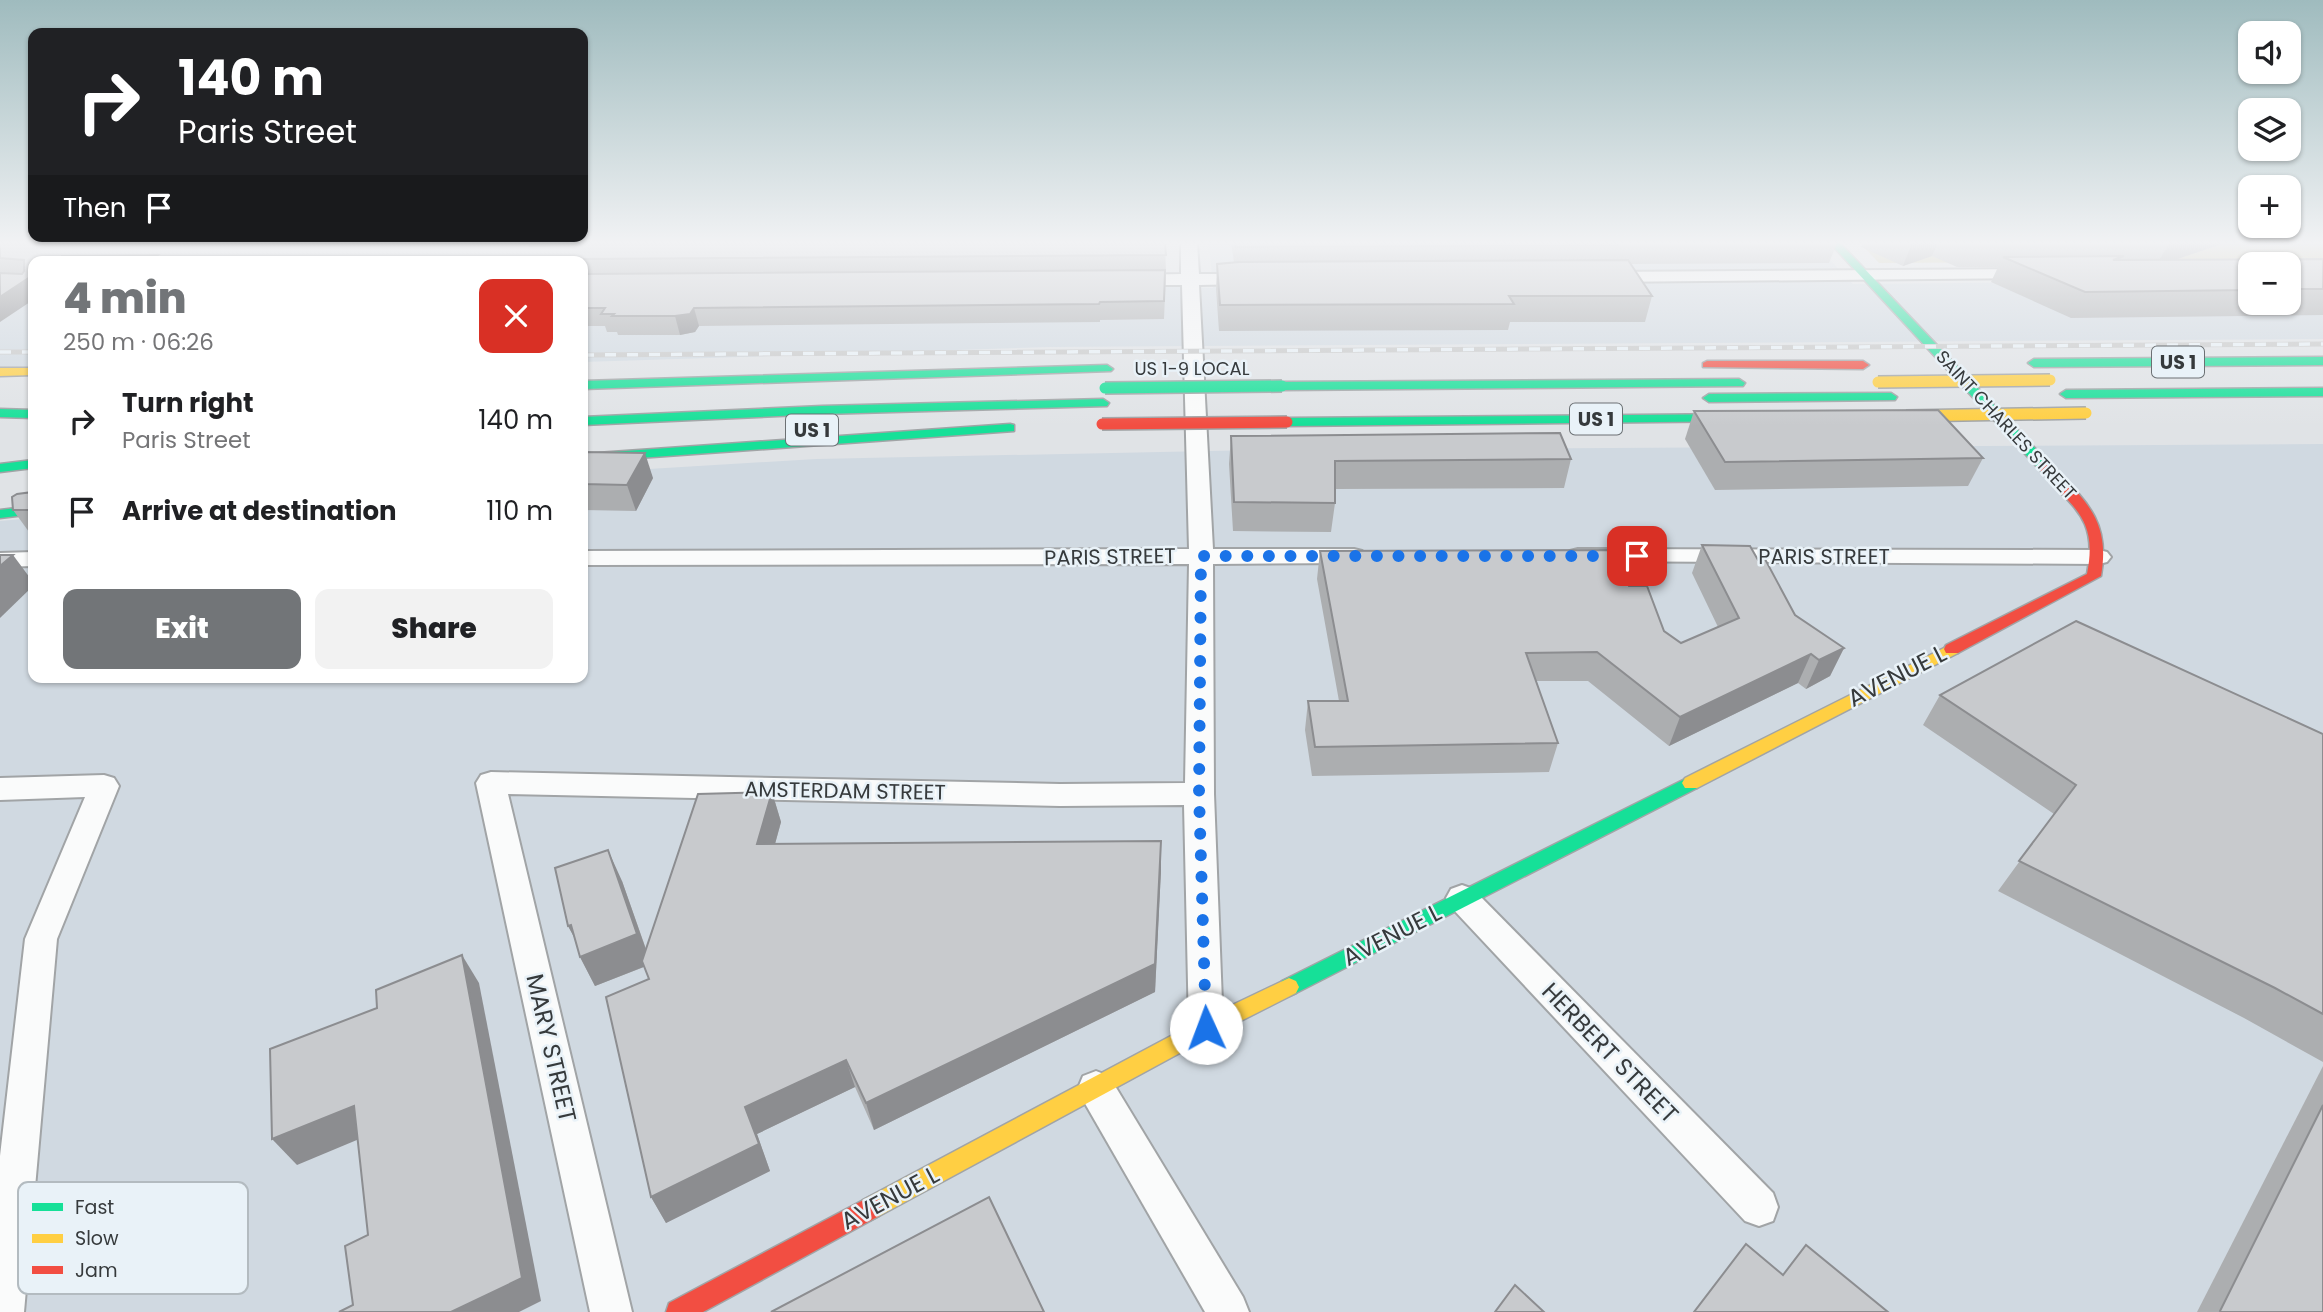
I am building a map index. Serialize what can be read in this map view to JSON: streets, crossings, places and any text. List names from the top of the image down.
{
  "streets": {
    "main road": [
      "US 1",
      "US 1-9 LOCAL",
      "SAINT CHARLES STREET",
      "AVENUE L"
    ],
    "street": [
      "PARIS STREET",
      "AMSTERDAM STREET",
      "MARY STREET",
      "HERBERT STREET"
    ]
  },
  "crossings": [
    ["SAINT CHARLES STREET", "PARIS STREET"],
    ["SAINT CHARLES STREET", "AVENUE L"],
    ["PARIS STREET", "AVENUE L"],
    ["AVENUE L", "HERBERT STREET"],
    ["AMSTERDAM STREET", "MARY STREET"]
  ],
  "legend": ["Fast", "Slow", "Jam"],
  "page": {
    "map_buttons": ["+", "−"],
    "turn": ["140 m", "Paris Street"],
    "then": "Then",
    "heading": ["4 min", "250 m · 06:26"],
    "list": [
      {
        "name": "Turn right",
        "note": "Paris Street",
        "value": "140 m"
      },
      {
        "name": "Arrive at destination",
        "value": "110 m"
      }
    ],
    "buttons": ["Exit", "Share"]
  }
}
